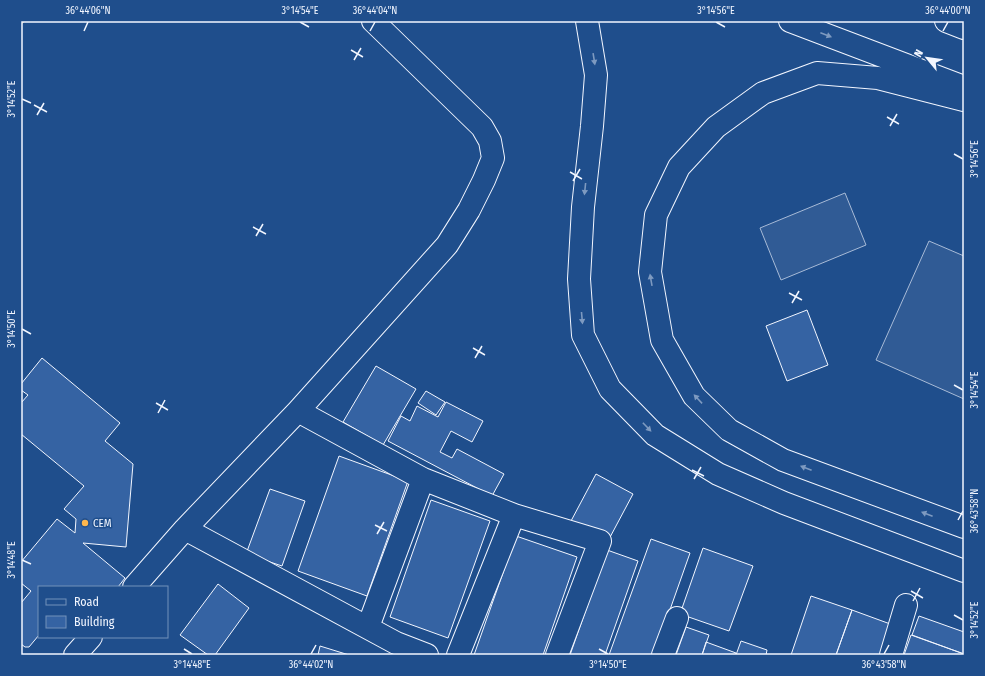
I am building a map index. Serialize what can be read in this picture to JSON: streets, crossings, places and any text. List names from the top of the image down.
{
  "places": ["CEM"],
  "legend": ["Road", "Building"],
  "north": "top left",
  "coordinates": [
    "36°44'06\"N",
    "3°14'54\"E",
    "36°44'04\"N",
    "3°14'56\"E",
    "36°44'00\"N",
    "3°14'52\"E",
    "3°14'50\"E",
    "36°43'58\"N",
    "3°14'48\"E",
    "36°44'02\"N"
  ]
}
